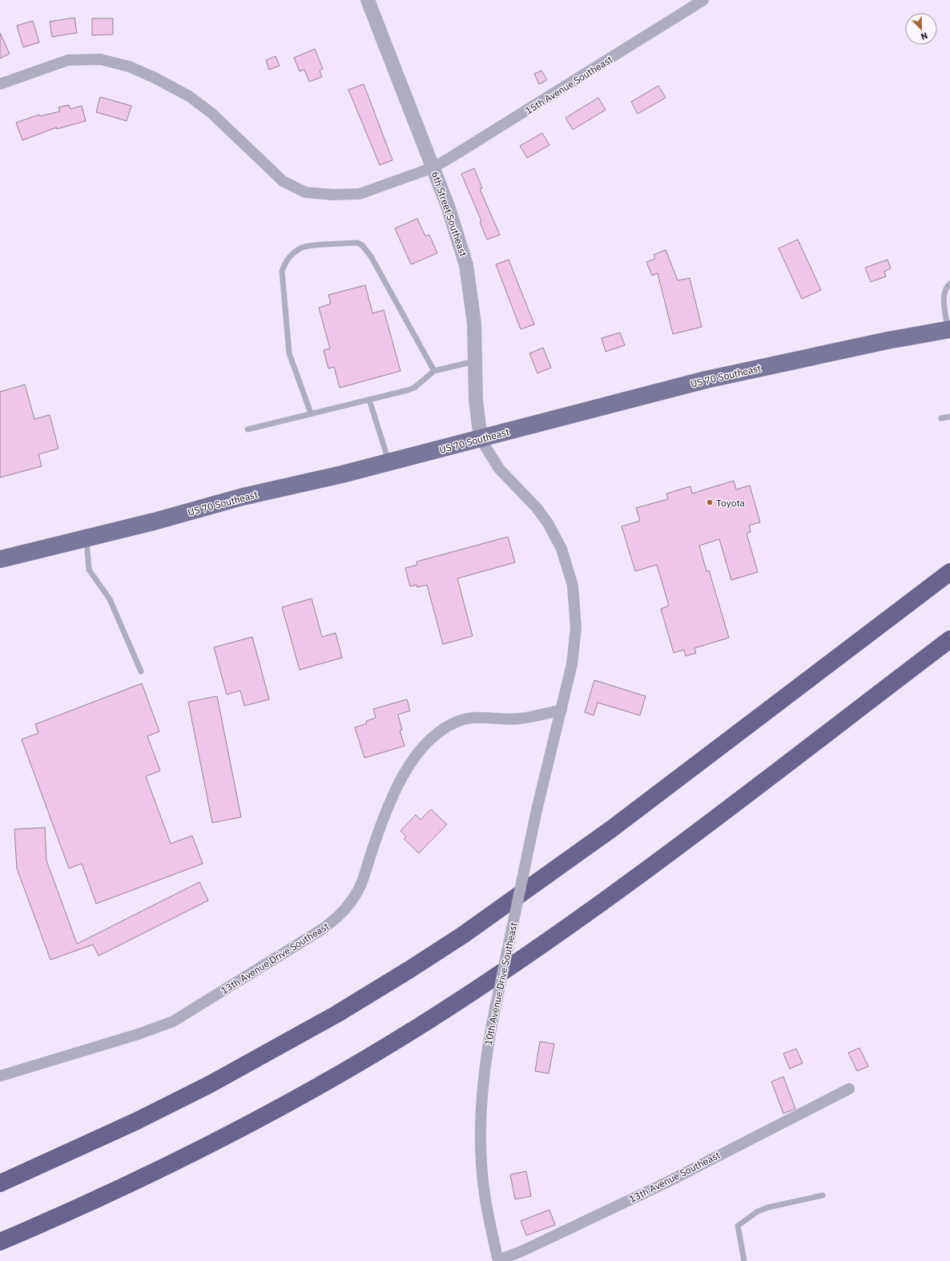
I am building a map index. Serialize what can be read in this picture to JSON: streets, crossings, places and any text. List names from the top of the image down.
{
  "streets": {
    "main road": ["US 70 Southeast"],
    "street": [
      "15th Avenue Southeast",
      "6th Street Southeast",
      "13th Avenue Drive Southeast",
      "10th Avenue Drive Southeast",
      "13th Avenue Southeast"
    ]
  },
  "crossings": [
    ["15th Avenue Southeast", "6th Street Southeast"],
    ["6th Street Southeast", "US 70 Southeast"],
    ["6th Street Southeast", "10th Avenue Drive Southeast"],
    ["US 70 Southeast", "10th Avenue Drive Southeast"],
    ["13th Avenue Drive Southeast", "10th Avenue Drive Southeast"],
    ["10th Avenue Drive Southeast", "13th Avenue Southeast"]
  ],
  "places": ["Toyota"],
  "north": "bottom right"
}
